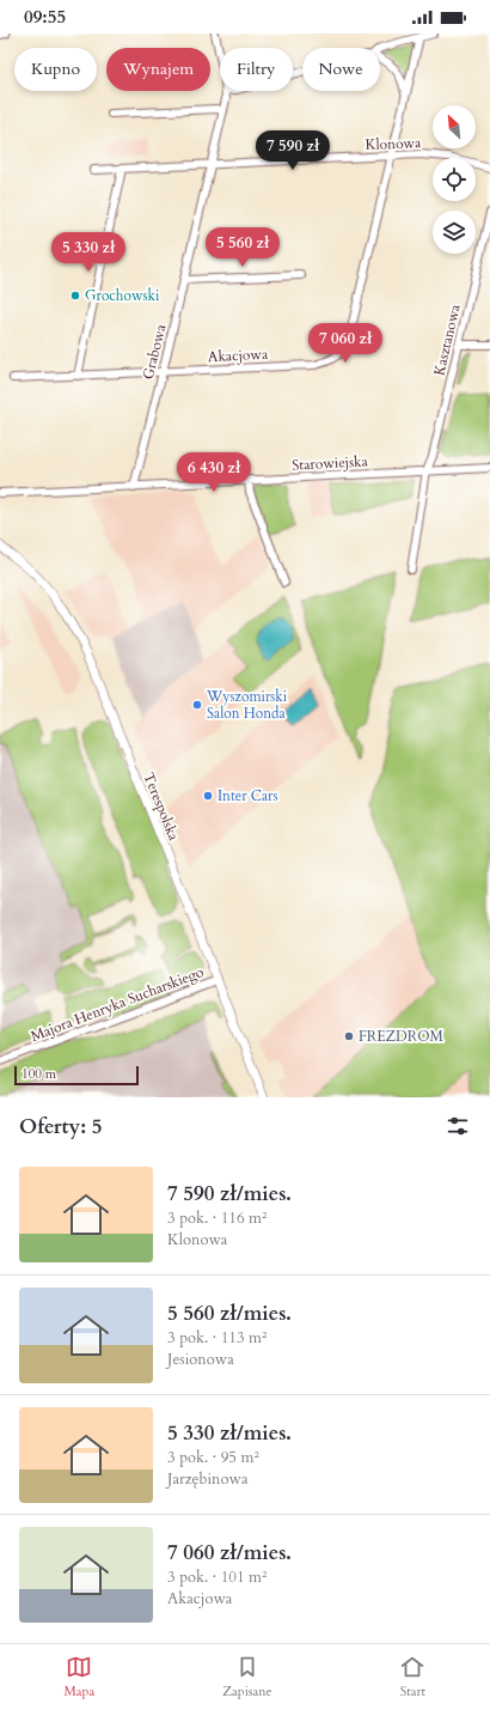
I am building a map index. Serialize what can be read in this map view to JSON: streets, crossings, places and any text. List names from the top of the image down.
{
  "streets": {
    "street": [
      "Klonowa",
      "Kasztanowa",
      "Grabowa",
      "Akacjowa",
      "Starowiejska",
      "Terespolska",
      "Majora Henryka Sucharskiego"
    ]
  },
  "crossings": [
    ["Klonowa", "Grabowa"],
    ["Klonowa", "Akacjowa"],
    ["Kasztanowa", "Starowiejska"],
    ["Grabowa", "Akacjowa"],
    ["Grabowa", "Starowiejska"],
    ["Terespolska", "Majora Henryka Sucharskiego"]
  ],
  "places": [
    "Grochowski",
    "Wyszomirski Salon Honda",
    "Inter Cars",
    "FREZDROM"
  ],
  "scale_bar": "100 m",
  "north": "top left",
  "page": {
    "status": "09:55",
    "chip": [
      "Kupno",
      "Wynajem",
      "Filtry",
      "Nowe"
    ],
    "price": [
      "7 590 zł",
      "5 560 zł",
      "5 330 zł",
      "7 060 zł",
      "6 430 zł"
    ],
    "scale": "100 m",
    "heading": "Oferty: 5",
    "list": [
      {
        "name": "7 590 zł/mies.",
        "note": "3 pok. · 116 m² · Klonowa"
      },
      {
        "name": "5 560 zł/mies.",
        "note": "3 pok. · 113 m² · Jesionowa"
      },
      {
        "name": "5 330 zł/mies.",
        "note": "3 pok. · 95 m² · Jarzębinowa"
      },
      {
        "name": "7 060 zł/mies.",
        "note": "3 pok. · 101 m² · Akacjowa"
      }
    ],
    "tabs": ["Mapa", "Zapisane", "Start"]
  }
}
